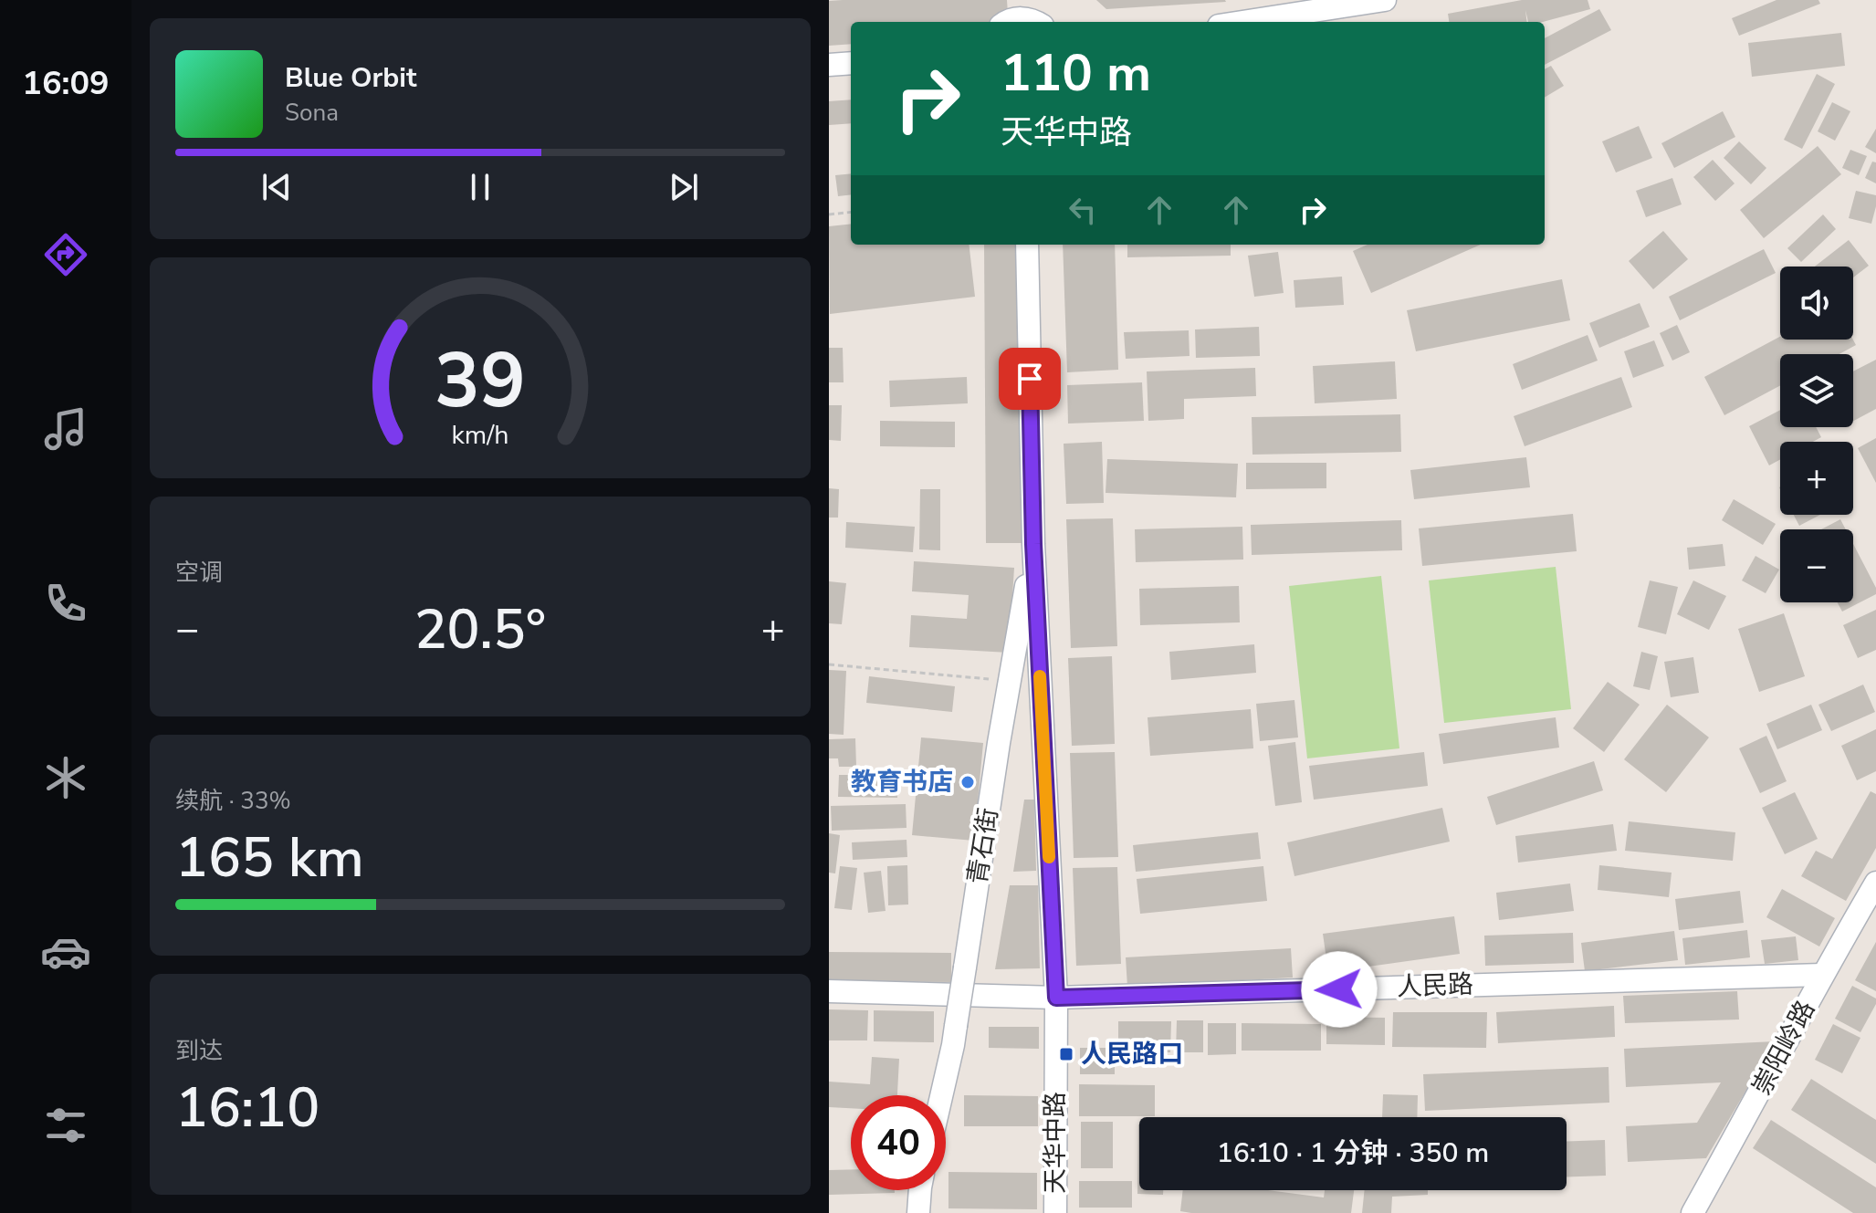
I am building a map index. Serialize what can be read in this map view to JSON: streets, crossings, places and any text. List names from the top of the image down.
{
  "streets": {
    "street": [
      "青石街",
      "人民路",
      "崇阳岭路",
      "天华中路"
    ]
  },
  "crossings": [
    ["青石街", "天华中路"],
    ["人民路", "崇阳岭路"],
    ["人民路", "天华中路"]
  ],
  "places": {
    "other": ["教育书店"],
    "transit": ["人民路口"]
  },
  "page": {
    "tabs": "16:09",
    "turn": ["110 m", "天华中路"],
    "song": ["Blue Orbit", "Sona"],
    "map_buttons": ["+", "−"],
    "tile": [
      "空调",
      ["续航 · 33%", "165 km"],
      ["到达", "16:10"]
    ],
    "heat": ["−", "20.5°", "+"],
    "limit": "40",
    "trip": "16:10 · 1 分钟 · 350 m",
    "gauge": ["39", "km/h"]
  }
}
